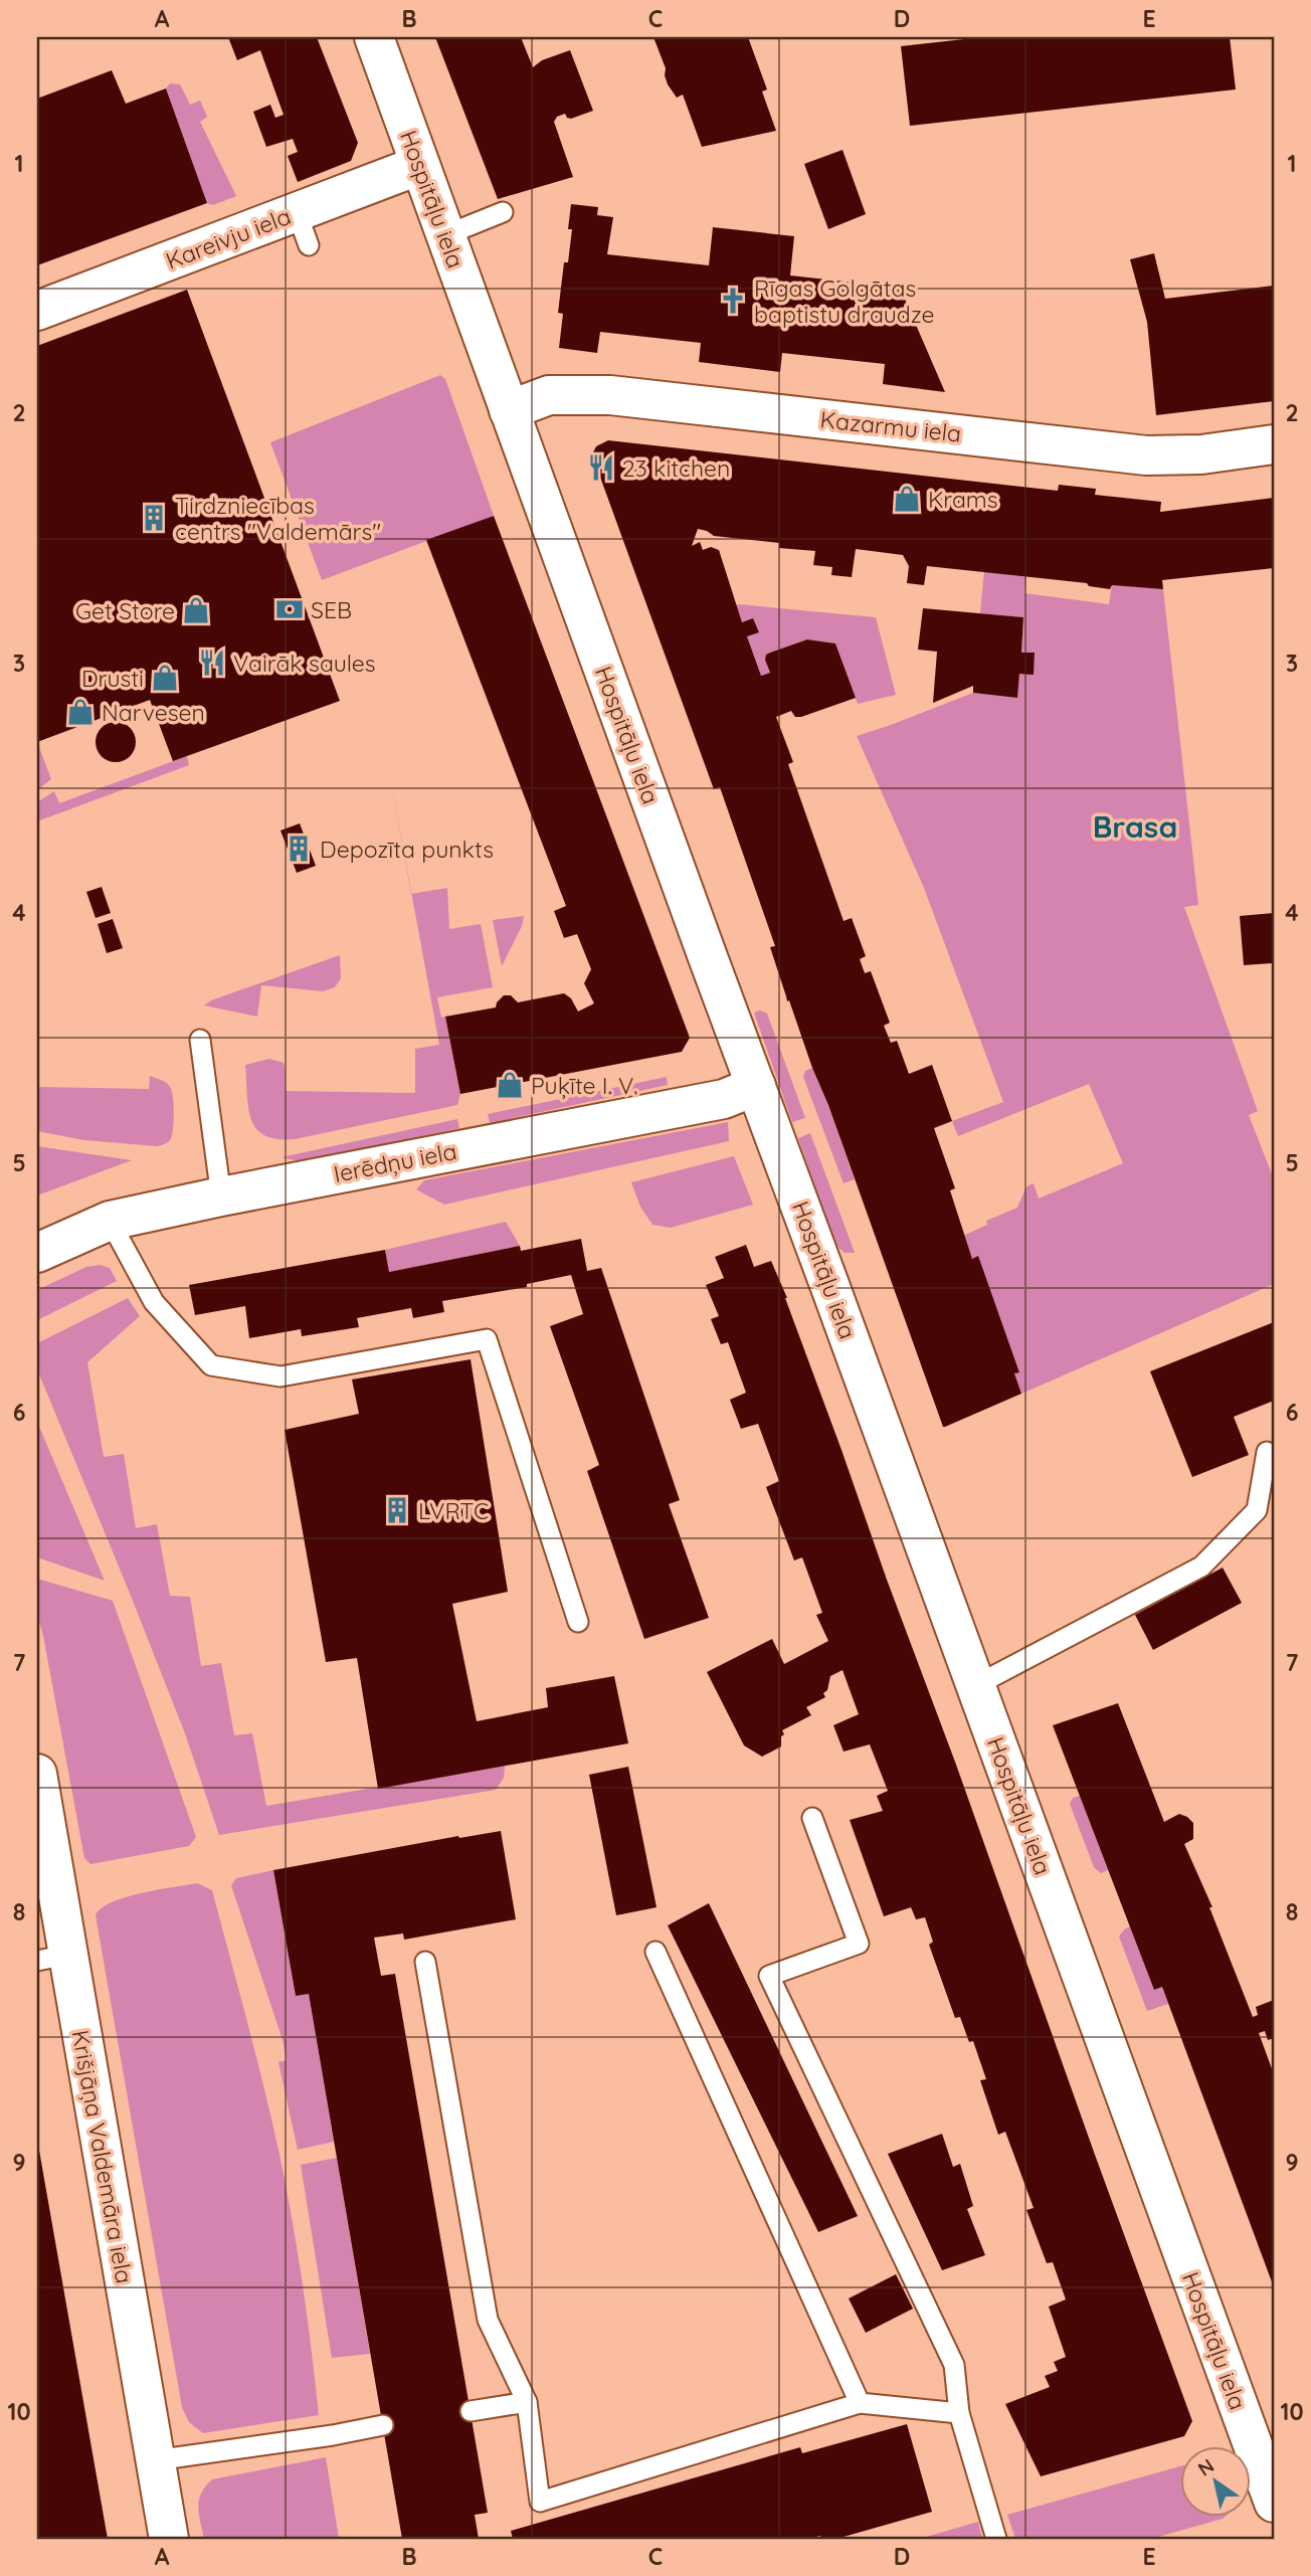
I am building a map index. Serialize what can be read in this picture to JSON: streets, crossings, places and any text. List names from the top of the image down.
{
  "streets": {
    "street": [
      "Hospitāļu iela",
      "Kareivju iela",
      "Kazarmu iela",
      "Ierēdņu iela",
      "Krišjāņa Valdemāra iela"
    ]
  },
  "crossings": [
    ["Hospitāļu iela", "Kareivju iela"],
    ["Hospitāļu iela", "Kazarmu iela"],
    ["Hospitāļu iela", "Ierēdņu iela"]
  ],
  "districts": ["Brasa"],
  "places": {
    "church": ["Rīgas Golgātas baptistu draudze"],
    "restaurant": ["23 kitchen", "Vairāk saules"],
    "shop": [
      "Krams",
      "Get Store",
      "Drusti",
      "Narvesen",
      "Puķīte I. V."
    ],
    "building": ["Tirdzniecības centrs \"Valdemārs\"", "Depozīta punkts", "LVRTC"],
    "bank": ["SEB"]
  },
  "north": "top left",
  "grid": {
    "columns": [
      "A",
      "B",
      "C",
      "D",
      "E"
    ],
    "rows": [
      "1",
      "2",
      "3",
      "4",
      "5",
      "6",
      "7",
      "8",
      "9",
      "10"
    ]
  }
}
